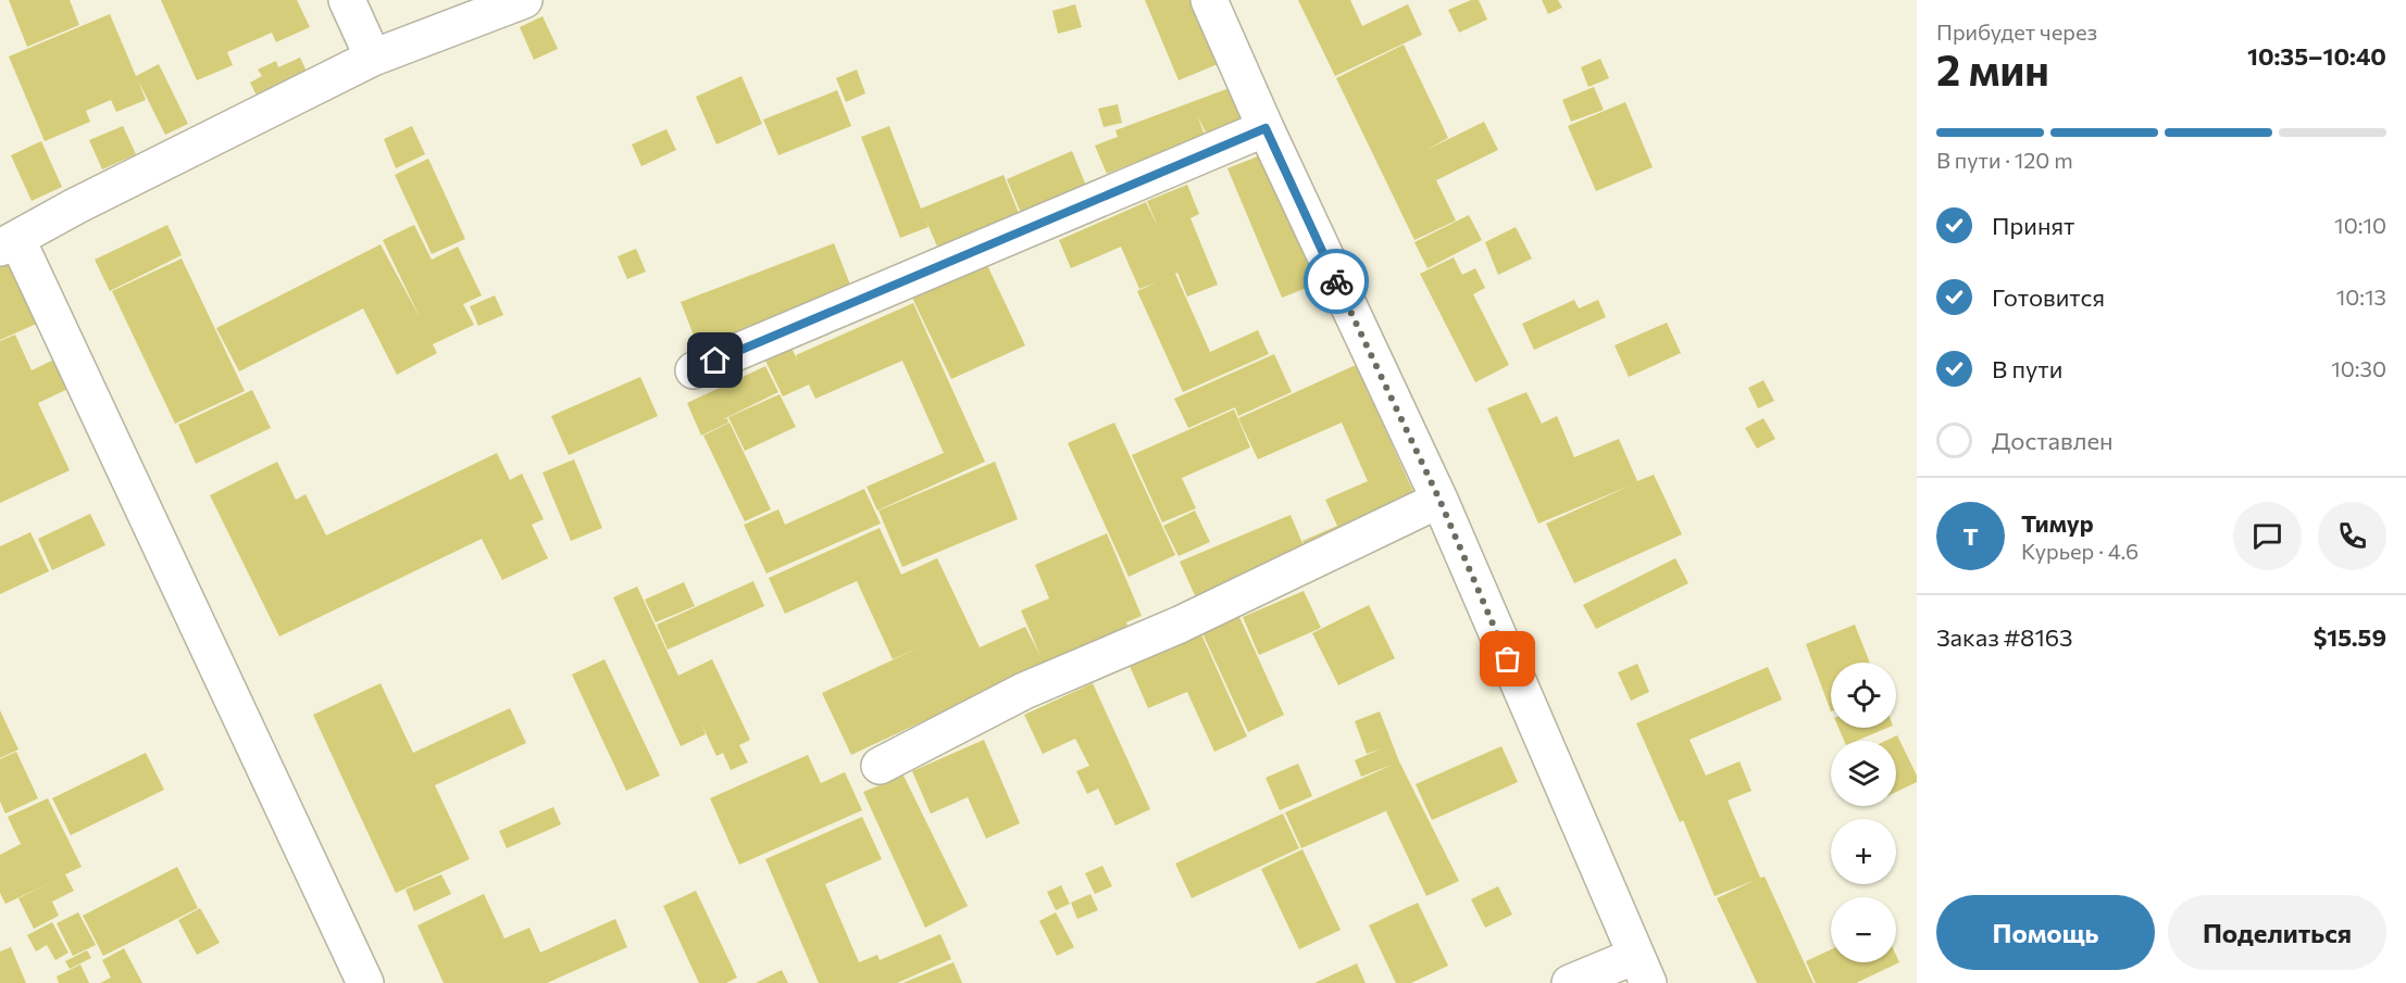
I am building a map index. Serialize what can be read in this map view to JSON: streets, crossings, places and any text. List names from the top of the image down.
{
  "page": {
    "heading": ["2 мин", "Прибудет через", "10:35–10:40"],
    "panel": [
      "Тимур",
      "Курьер · 4.6",
      "Заказ #8163",
      "$15.59"
    ],
    "bar": "В пути · 120 m",
    "list": [
      ["Принят", "10:10"],
      ["Готовится", "10:13"],
      ["В пути", "10:30"],
      "Доставлен"
    ],
    "round": "Т",
    "map_buttons": ["+", "−"],
    "buttons": ["Помощь", "Поделиться"]
  }
}
